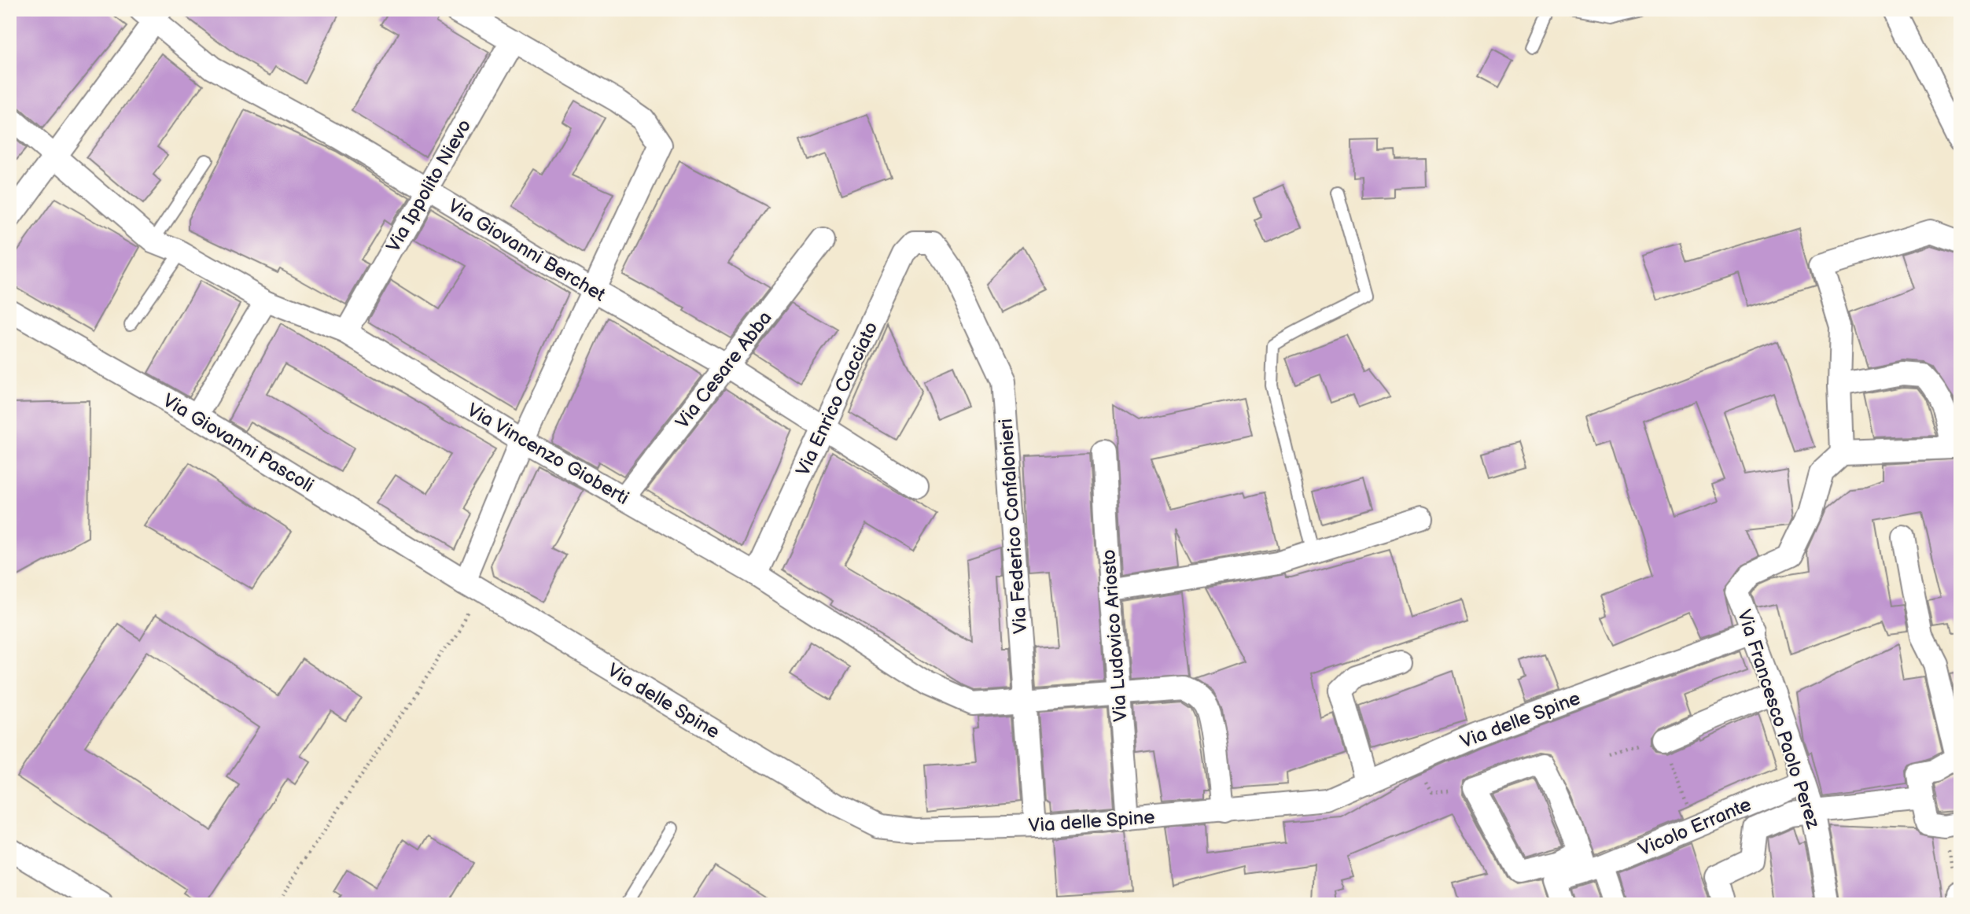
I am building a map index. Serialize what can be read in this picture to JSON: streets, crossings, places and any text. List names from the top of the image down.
{
  "streets": {
    "street": [
      "Via Ippolito Nievo",
      "Via Giovanni Berchet",
      "Via Cesare Abba",
      "Via Enrico Cacciato",
      "Via Giovanni Pascoli",
      "Via Vincenzo Gioberti",
      "Via Federico Confalonieri",
      "Via Ludovico Ariosto",
      "Via delle Spine",
      "Via Francesco Paolo Perez",
      "Vicolo Errante"
    ]
  },
  "crossings": [
    ["Via Ippolito Nievo", "Via Giovanni Berchet"],
    ["Via Ippolito Nievo", "Via Vincenzo Gioberti"],
    ["Via Giovanni Berchet", "Via Cesare Abba"],
    ["Via Giovanni Berchet", "Via Enrico Cacciato"],
    ["Via Cesare Abba", "Via Vincenzo Gioberti"],
    ["Via Enrico Cacciato", "Via Vincenzo Gioberti"],
    ["Via Enrico Cacciato", "Via Federico Confalonieri"],
    ["Via Giovanni Pascoli", "Via delle Spine"],
    ["Via Vincenzo Gioberti", "Via Federico Confalonieri"],
    ["Via Vincenzo Gioberti", "Via Ludovico Ariosto"],
    ["Via Vincenzo Gioberti", "Via delle Spine"],
    ["Via Federico Confalonieri", "Via delle Spine"],
    ["Via Ludovico Ariosto", "Via delle Spine"],
    ["Via delle Spine", "Via Francesco Paolo Perez"],
    ["Via Francesco Paolo Perez", "Vicolo Errante"]
  ]
}
